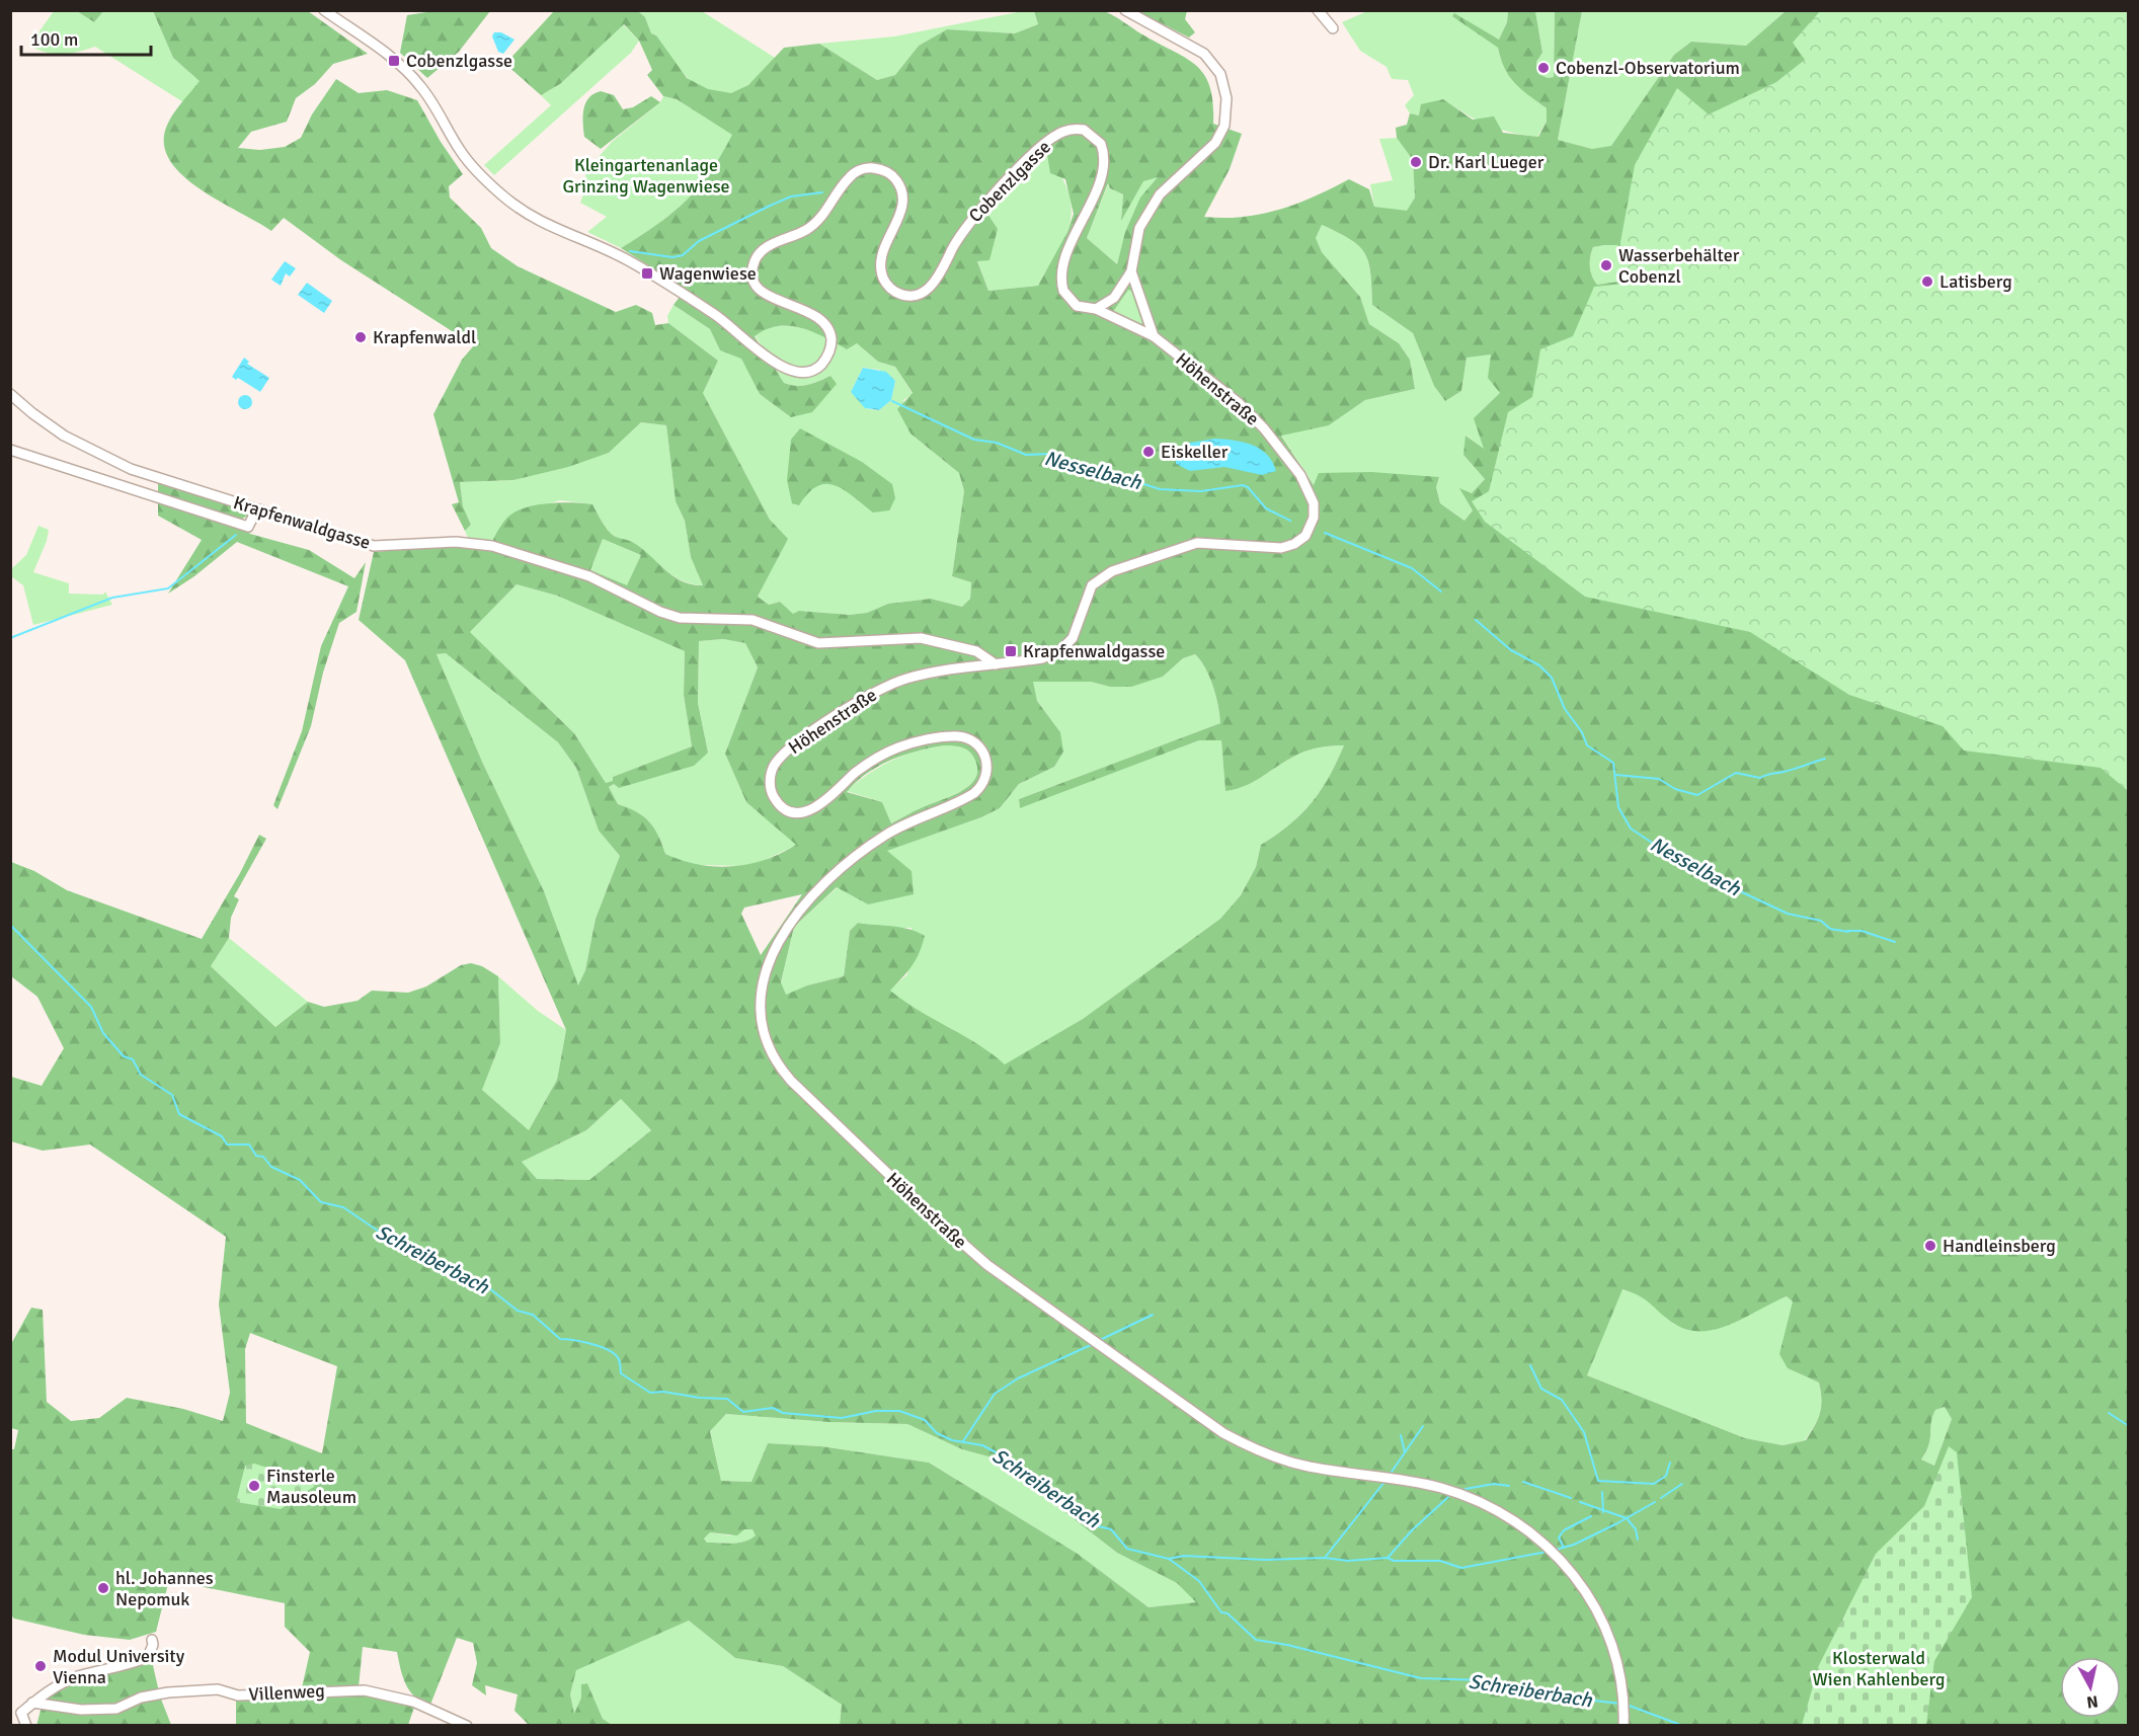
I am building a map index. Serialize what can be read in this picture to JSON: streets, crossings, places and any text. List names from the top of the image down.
{
  "streets": {
    "street": [
      "Cobenzlgasse",
      "Höhenstraße",
      "Krapfenwaldgasse",
      "Villenweg"
    ]
  },
  "crossings": [
    ["Cobenzlgasse", "Höhenstraße"],
    ["Höhenstraße", "Krapfenwaldgasse"]
  ],
  "water": ["Nesselbach", "Schreiberbach"],
  "parks": ["Kleingartenanlage Grinzing Wagenwiese", "Klosterwald Wien Kahlenberg"],
  "places": {
    "transit": ["Cobenzlgasse", "Wagenwiese", "Krapfenwaldgasse"],
    "other": [
      "Cobenzl-Observatorium",
      "Dr. Karl Lueger",
      "Wasserbehälter Cobenzl",
      "Latisberg",
      "Krapfenwaldl",
      "Eiskeller",
      "Handleinsberg",
      "Finsterle Mausoleum",
      "hl. Johannes Nepomuk",
      "Modul University Vienna"
    ]
  },
  "scale_bar": "100 m",
  "north": "bottom"
}
